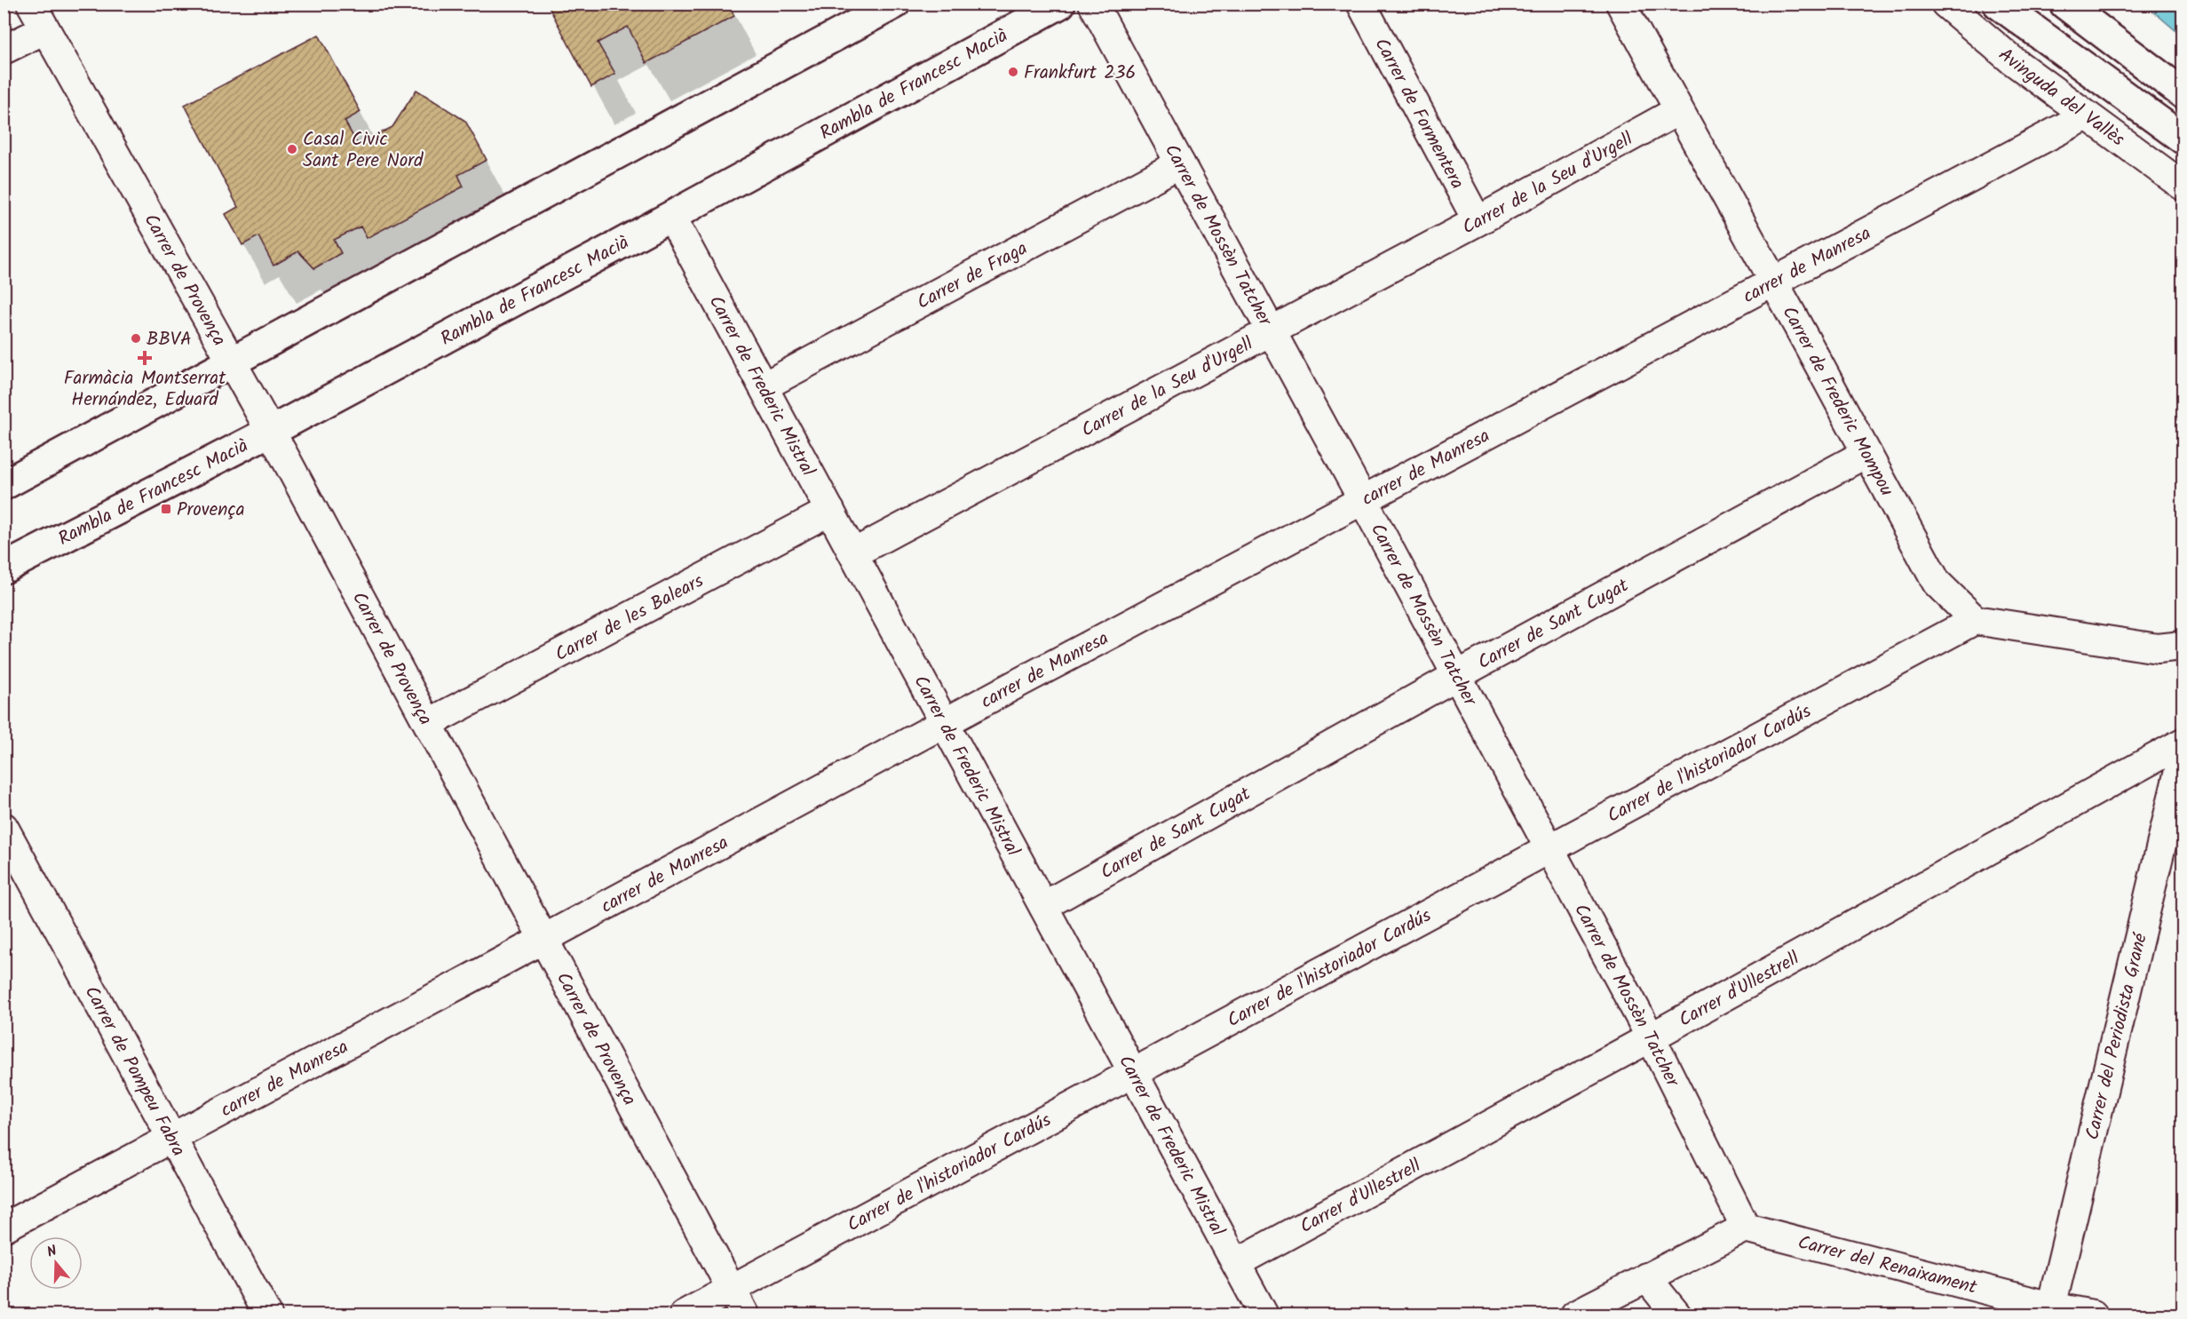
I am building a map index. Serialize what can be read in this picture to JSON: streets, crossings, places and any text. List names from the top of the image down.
{
  "streets": {
    "street": [
      "Rambla de Francesc Macià",
      "Avinguda del Vallès",
      "Carrer de Formentera",
      "Carrer de la Seu d'Urgell",
      "Carrer de Mossèn Tatcher",
      "carrer de Manresa",
      "Carrer de Fraga",
      "Carrer de Provença",
      "Carrer de Frederic Mistral",
      "Carrer de Frederic Mompou",
      "Carrer de les Balears",
      "Carrer de Sant Cugat",
      "Carrer de l'historiador Cardús",
      "Carrer d'Ullestrell",
      "Carrer del Periodista Grané",
      "Carrer de Pompeu Fabra",
      "Carrer del Renaixament"
    ]
  },
  "crossings": [
    ["Rambla de Francesc Macià", "Carrer de Provença"],
    ["Rambla de Francesc Macià", "Carrer de Frederic Mistral"],
    ["Avinguda del Vallès", "carrer de Manresa"],
    ["Carrer de Formentera", "Carrer de la Seu d'Urgell"],
    ["Carrer de la Seu d'Urgell", "Carrer de Mossèn Tatcher"],
    ["Carrer de la Seu d'Urgell", "Carrer de Frederic Mistral"],
    ["Carrer de la Seu d'Urgell", "Carrer de Frederic Mompou"],
    ["Carrer de Mossèn Tatcher", "carrer de Manresa"],
    ["Carrer de Mossèn Tatcher", "Carrer de Fraga"],
    ["Carrer de Mossèn Tatcher", "Carrer de Sant Cugat"],
    ["Carrer de Mossèn Tatcher", "Carrer de l'historiador Cardús"],
    ["Carrer de Mossèn Tatcher", "Carrer d'Ullestrell"],
    ["Carrer de Mossèn Tatcher", "Carrer del Renaixament"],
    ["carrer de Manresa", "Carrer de Provença"],
    ["carrer de Manresa", "Carrer de Frederic Mistral"],
    ["carrer de Manresa", "Carrer de Frederic Mompou"],
    ["carrer de Manresa", "Carrer de Pompeu Fabra"],
    ["Carrer de Fraga", "Carrer de Frederic Mistral"],
    ["Carrer de Provença", "Carrer de les Balears"],
    ["Carrer de Provença", "Carrer de l'historiador Cardús"],
    ["Carrer de Frederic Mistral", "Carrer de les Balears"],
    ["Carrer de Frederic Mistral", "Carrer de Sant Cugat"],
    ["Carrer de Frederic Mistral", "Carrer de l'historiador Cardús"],
    ["Carrer de Frederic Mistral", "Carrer d'Ullestrell"],
    ["Carrer de Frederic Mompou", "Carrer de Sant Cugat"],
    ["Carrer de Frederic Mompou", "Carrer de l'historiador Cardús"],
    ["Carrer del Periodista Grané", "Carrer del Renaixament"]
  ],
  "places": {
    "other": ["Frankfurt 236", "Casal Civic Sant Pere Nord", "BBVA"],
    "health": ["Farmàcia Montserrat Hernández, Eduard"],
    "transit": ["Provença"]
  },
  "north": "top"
}
